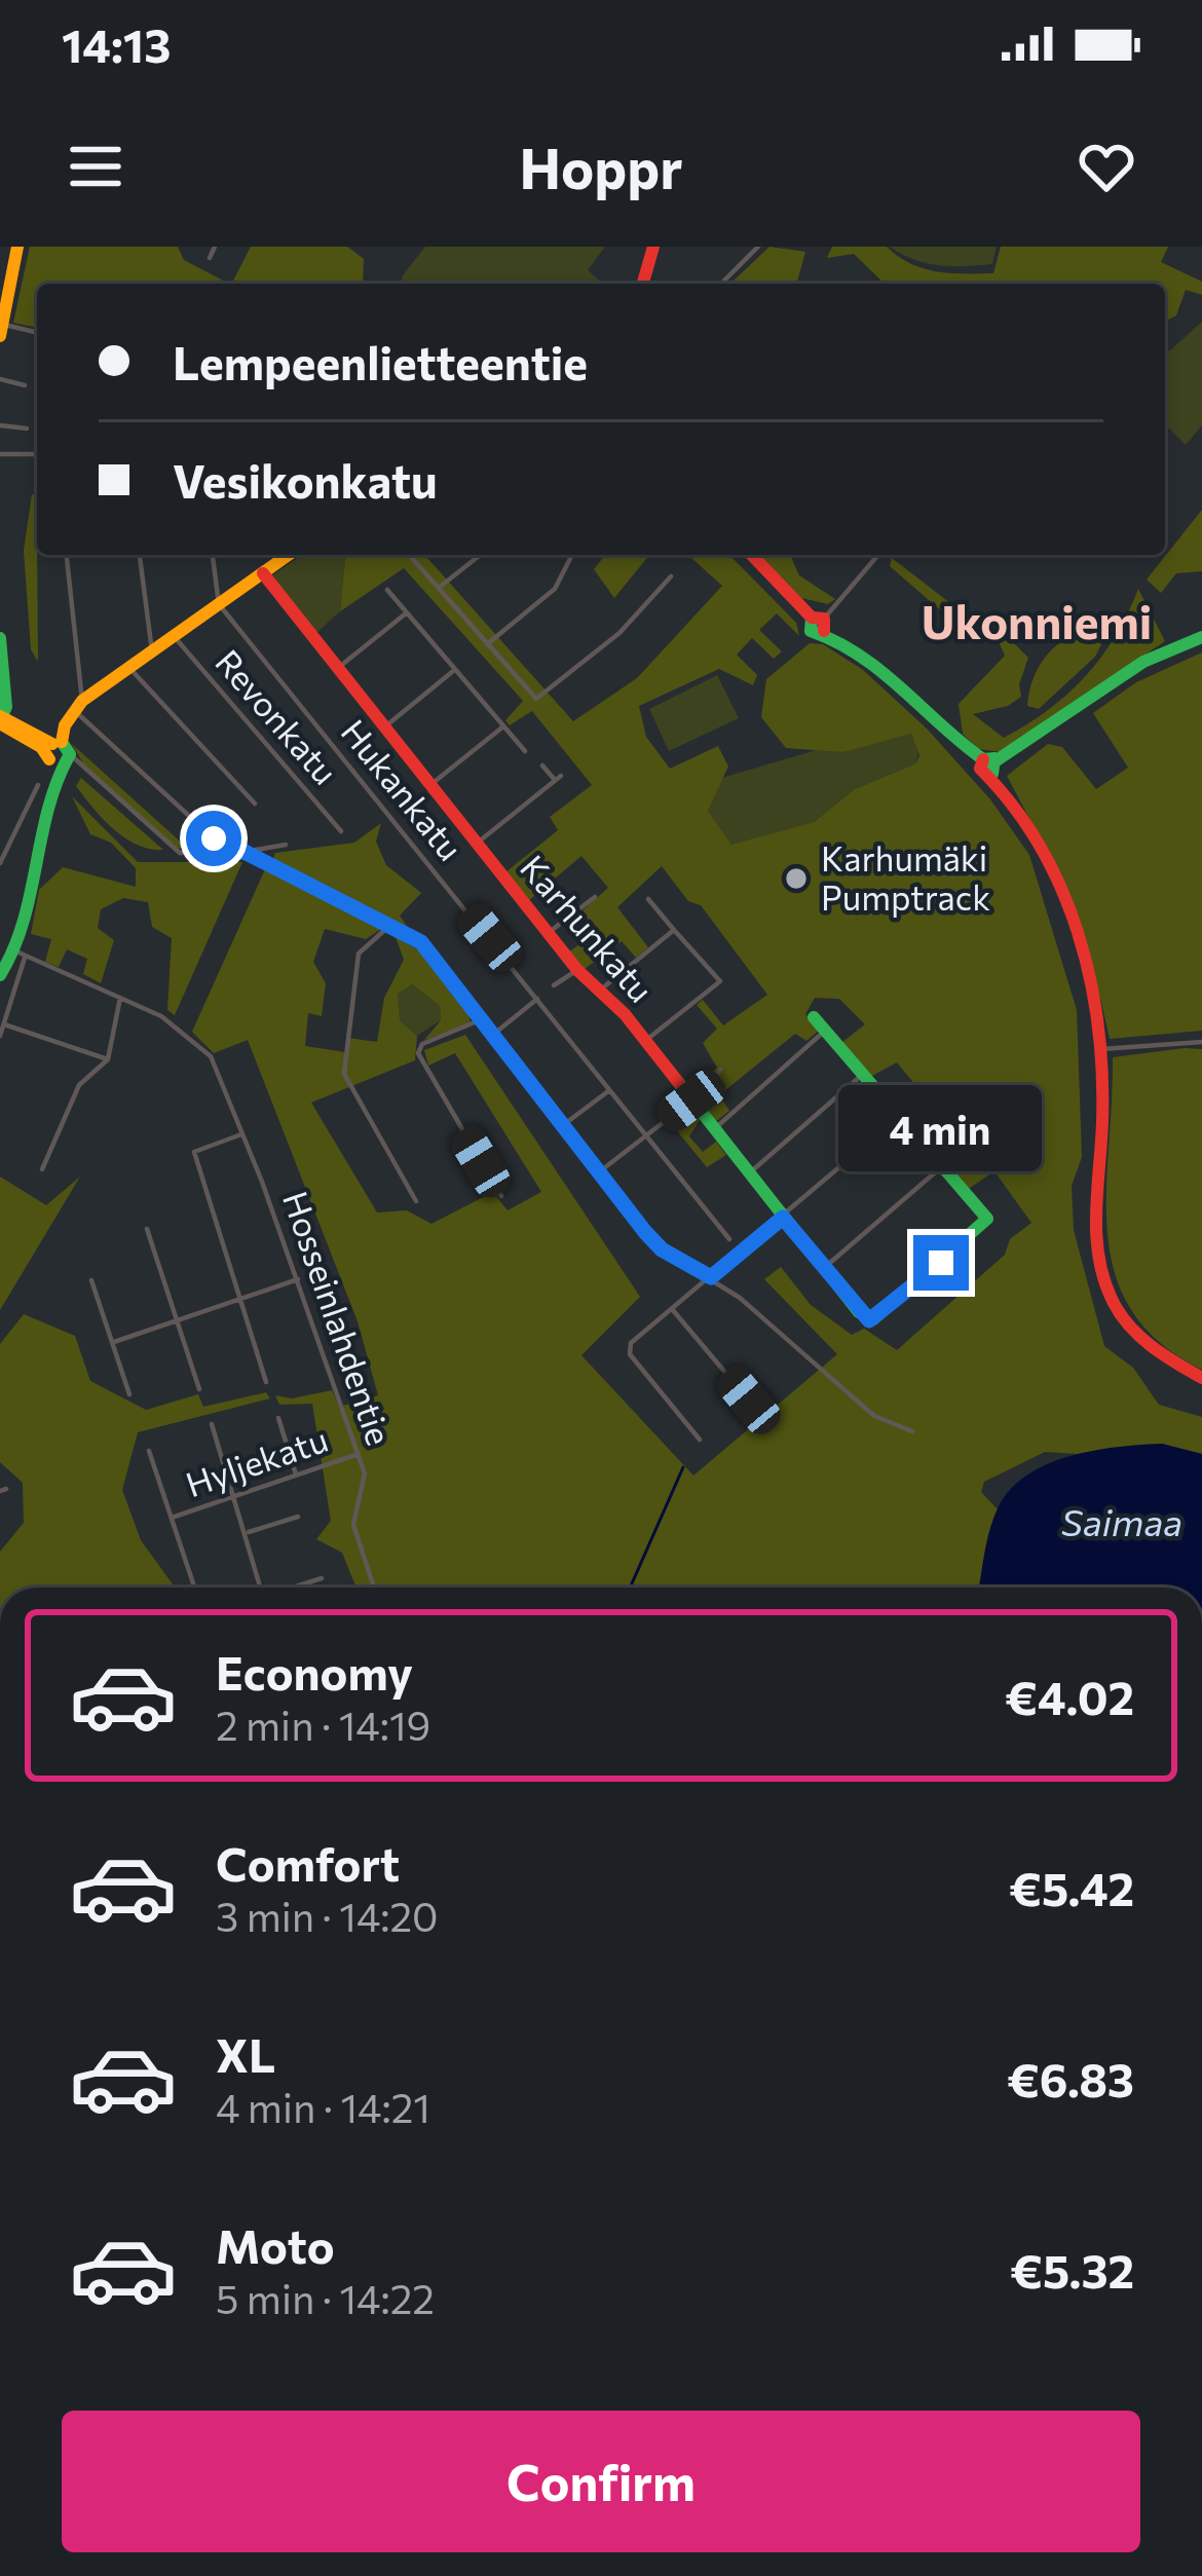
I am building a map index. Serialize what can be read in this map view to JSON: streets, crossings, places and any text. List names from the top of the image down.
{
  "streets": {
    "street": [
      "Revonkatu",
      "Hukankatu",
      "Karhunkatu",
      "Hosseinlahdentie",
      "Hyljekatu"
    ]
  },
  "crossings": [
    ["Hosseinlahdentie", "Hyljekatu"]
  ],
  "districts": ["Ukonniemi"],
  "water": ["Saimaa"],
  "places": ["Karhumäki Pumptrack"],
  "page": {
    "status": "14:13",
    "header": "Hoppr",
    "banner": ["Lempeenlietteentie", "Vesikonkatu"],
    "bubble": "4 min",
    "list": [
      {
        "name": "Economy",
        "note": "2 min · 14:19",
        "value": "€4.02"
      },
      {
        "name": "Comfort",
        "note": "3 min · 14:20",
        "value": "€5.42"
      },
      {
        "name": "XL",
        "note": "4 min · 14:21",
        "value": "€6.83"
      },
      {
        "name": "Moto",
        "note": "5 min · 14:22",
        "value": "€5.32"
      }
    ],
    "buttons": "Confirm"
  }
}
